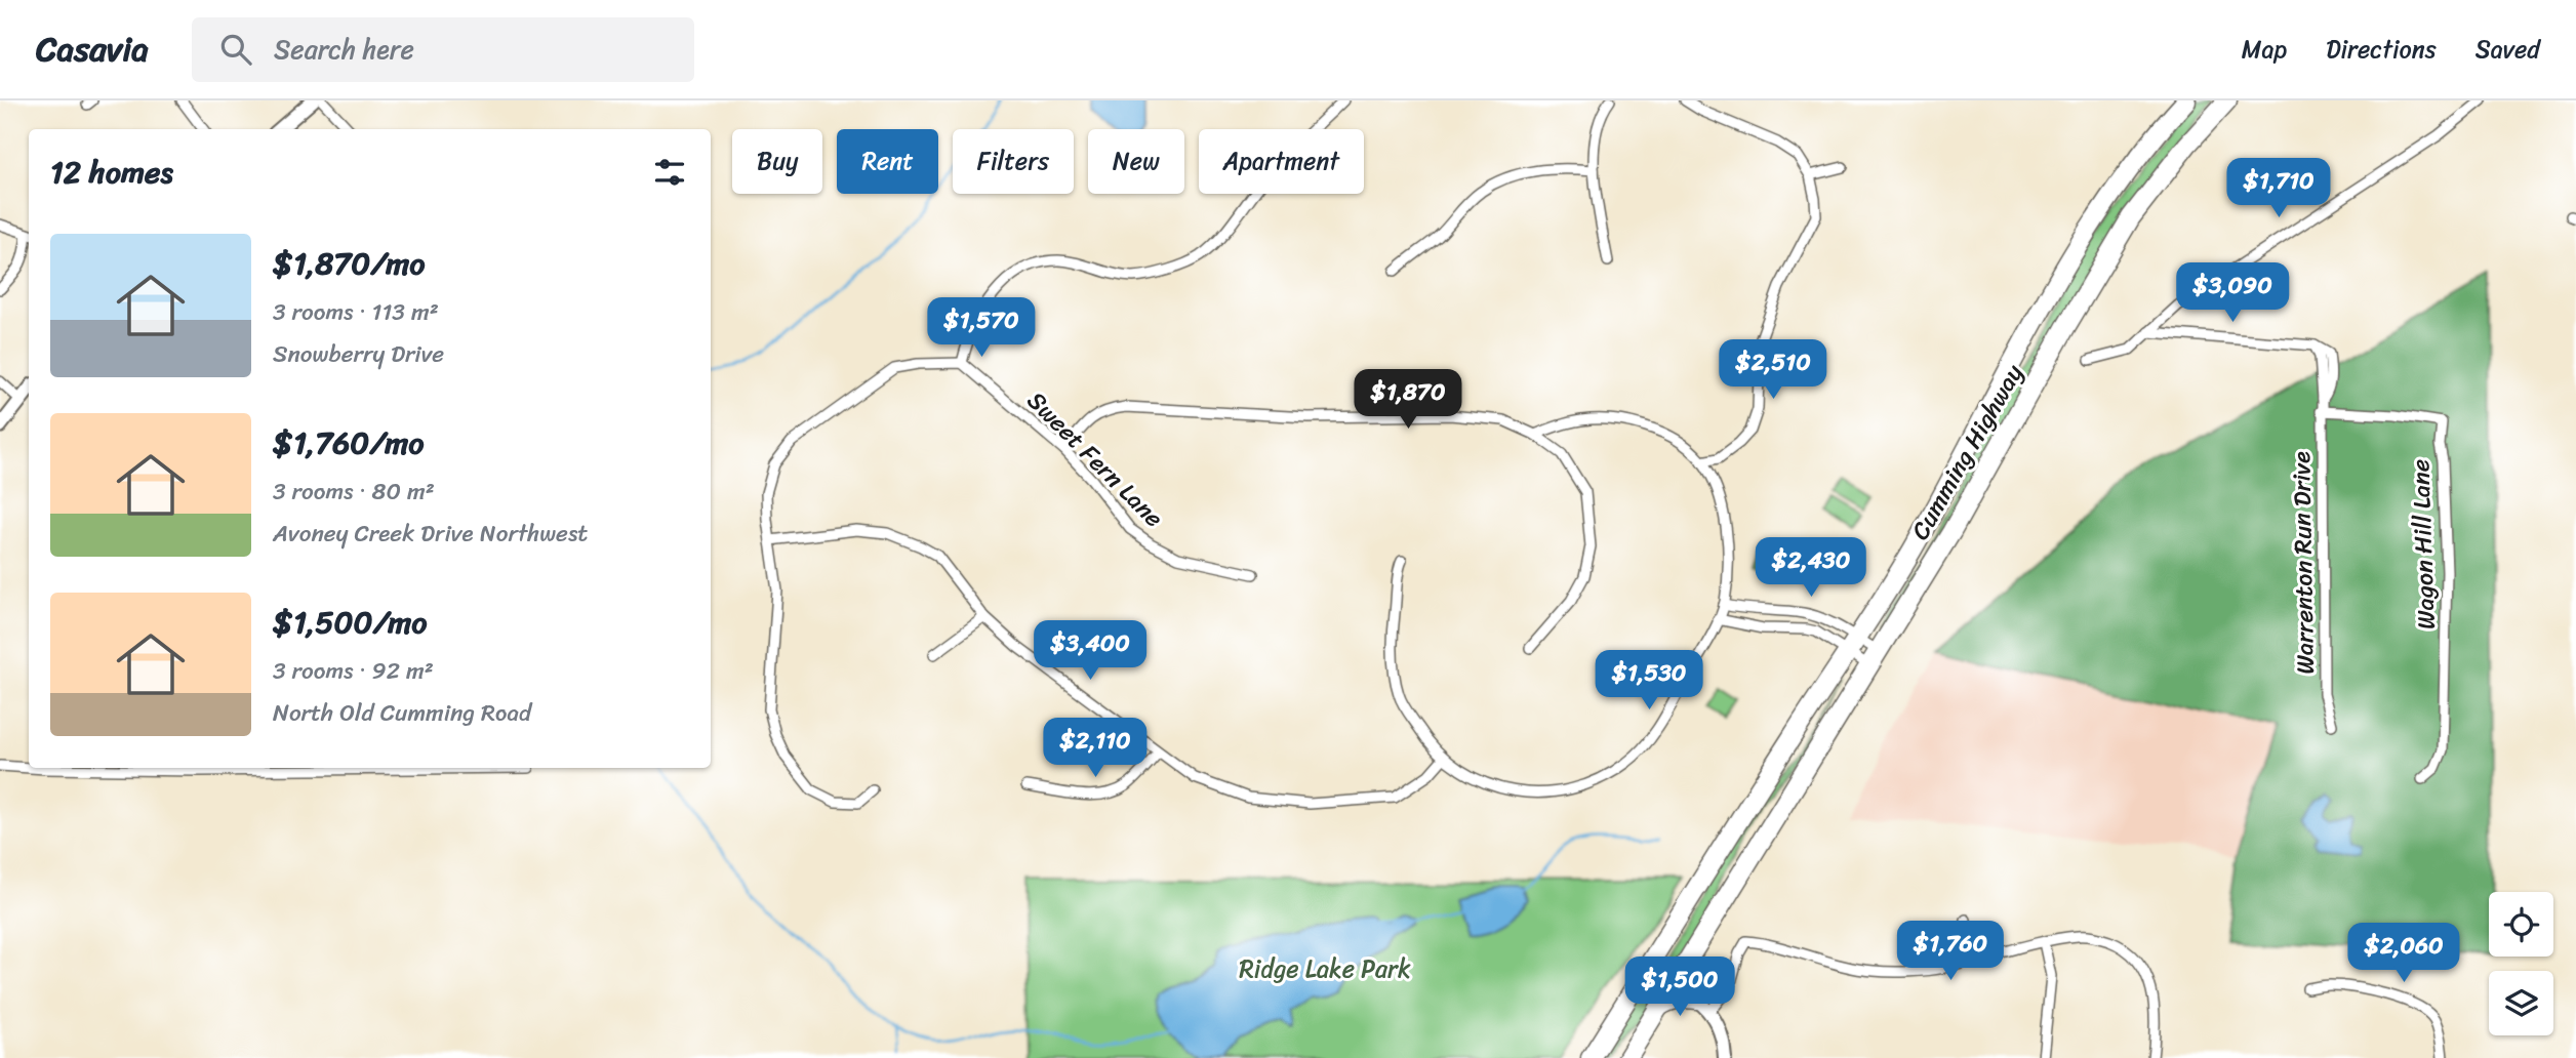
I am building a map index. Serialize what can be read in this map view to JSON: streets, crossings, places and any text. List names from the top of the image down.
{
  "streets": {
    "highway": ["Cumming Highway"],
    "street": ["Sweet Fern Lane", "Wagon Hill Lane", "Warrenton Run Drive"]
  },
  "crossings": [
    ["Wagon Hill Lane", "Warrenton Run Drive"]
  ],
  "parks": ["Ridge Lake Park"],
  "page": {
    "header": "Casavia",
    "search": "Search here",
    "nav": ["Map", "Directions", "Saved"],
    "chip": [
      "Buy",
      "Rent",
      "Filters",
      "New",
      "Apartment"
    ],
    "heading": "12 homes",
    "price": [
      "$1,710",
      "$3,090",
      "$1,570",
      "$2,510",
      "$1,870",
      "$2,430",
      "$3,400",
      "$1,530",
      "$2,110",
      "$1,760",
      "$2,060",
      "$1,500"
    ],
    "list": [
      {
        "name": "$1,870/mo",
        "note": "3 rooms · 113 m² · Snowberry Drive"
      },
      {
        "name": "$1,760/mo",
        "note": "3 rooms · 80 m² · Avoney Creek Drive Northwest"
      },
      {
        "name": "$1,500/mo",
        "note": "3 rooms · 92 m² · North Old Cumming Road"
      }
    ]
  }
}
